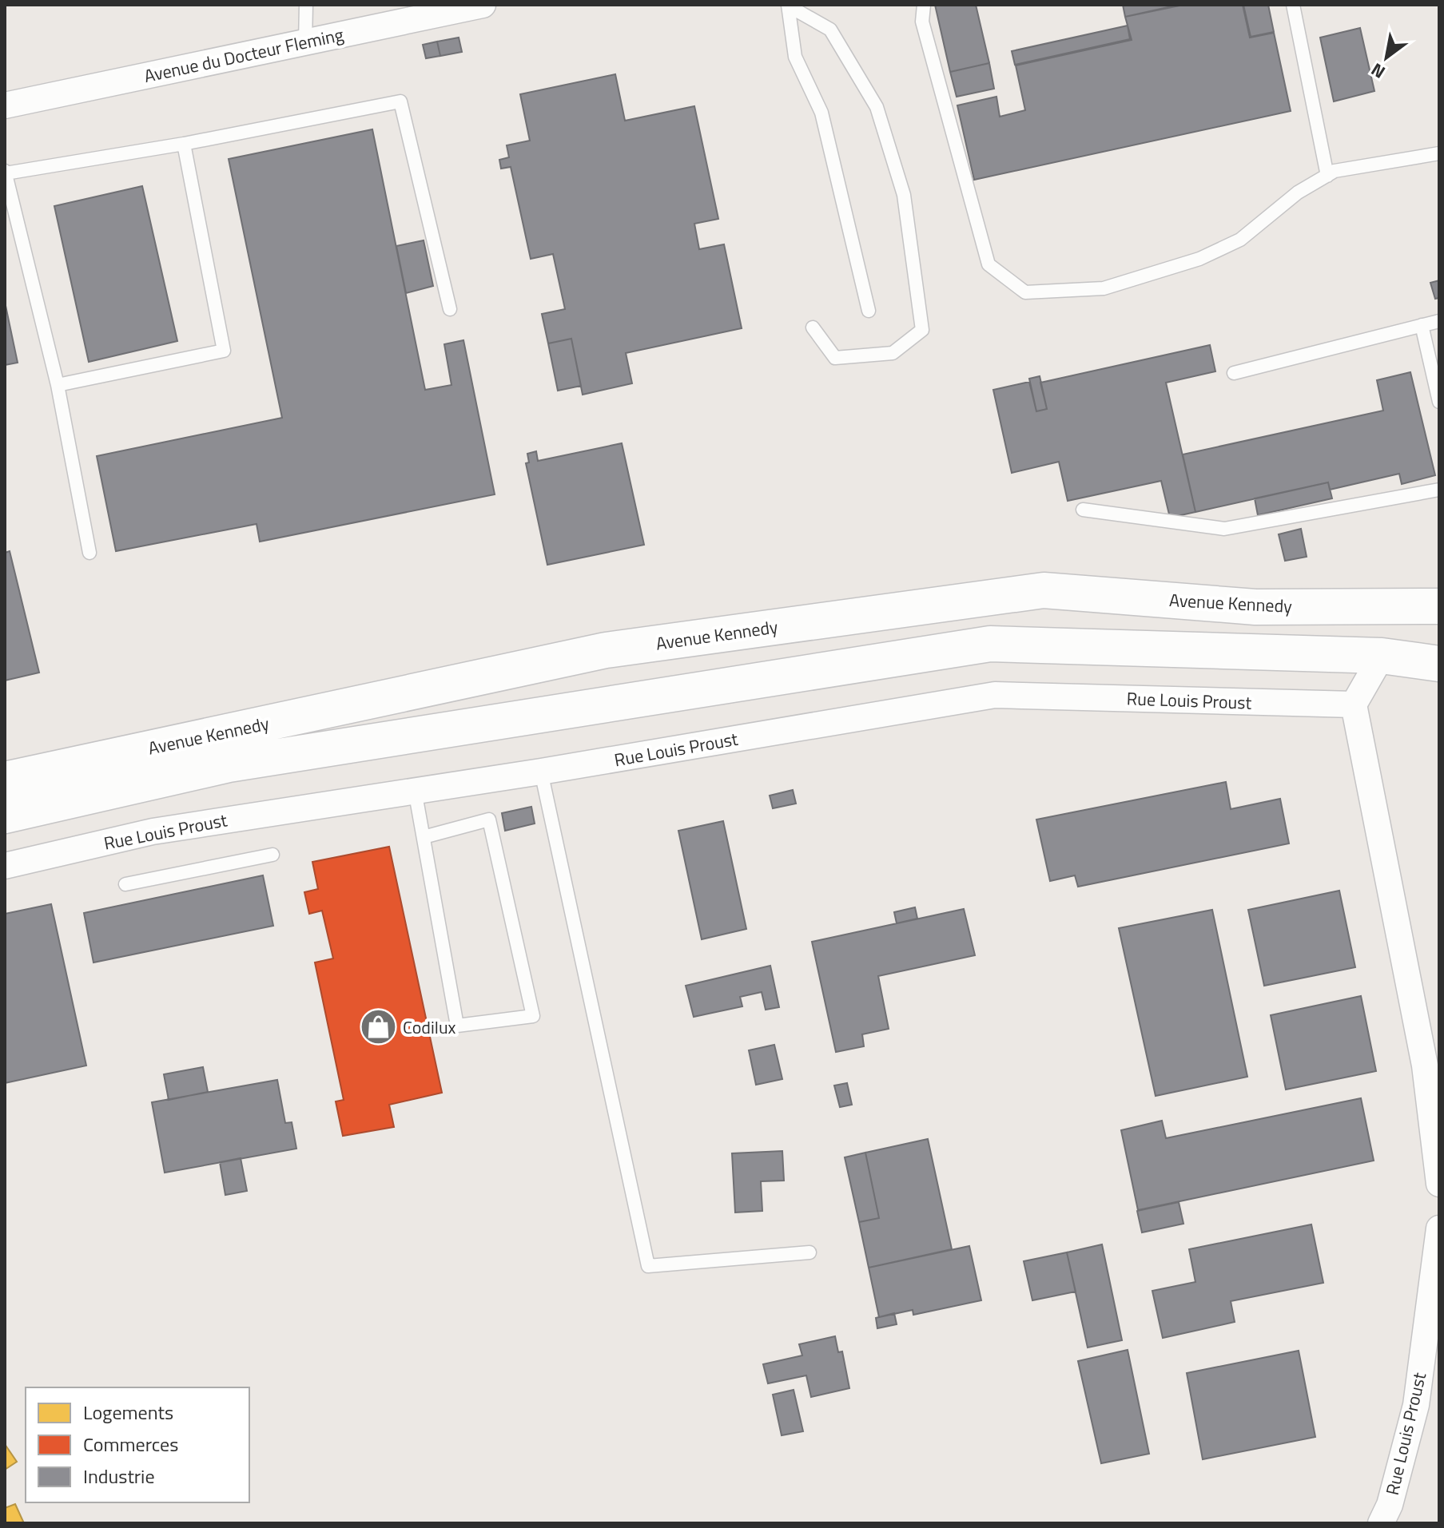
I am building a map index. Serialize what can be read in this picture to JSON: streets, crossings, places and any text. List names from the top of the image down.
{
  "streets": {
    "main road": ["Avenue Kennedy"],
    "street": ["Avenue du Docteur Fleming", "Rue Louis Proust"]
  },
  "places": {
    "shop": ["Codilux"]
  },
  "legend": ["Logements", "Commerces", "Industrie"],
  "north": "bottom left"
}
